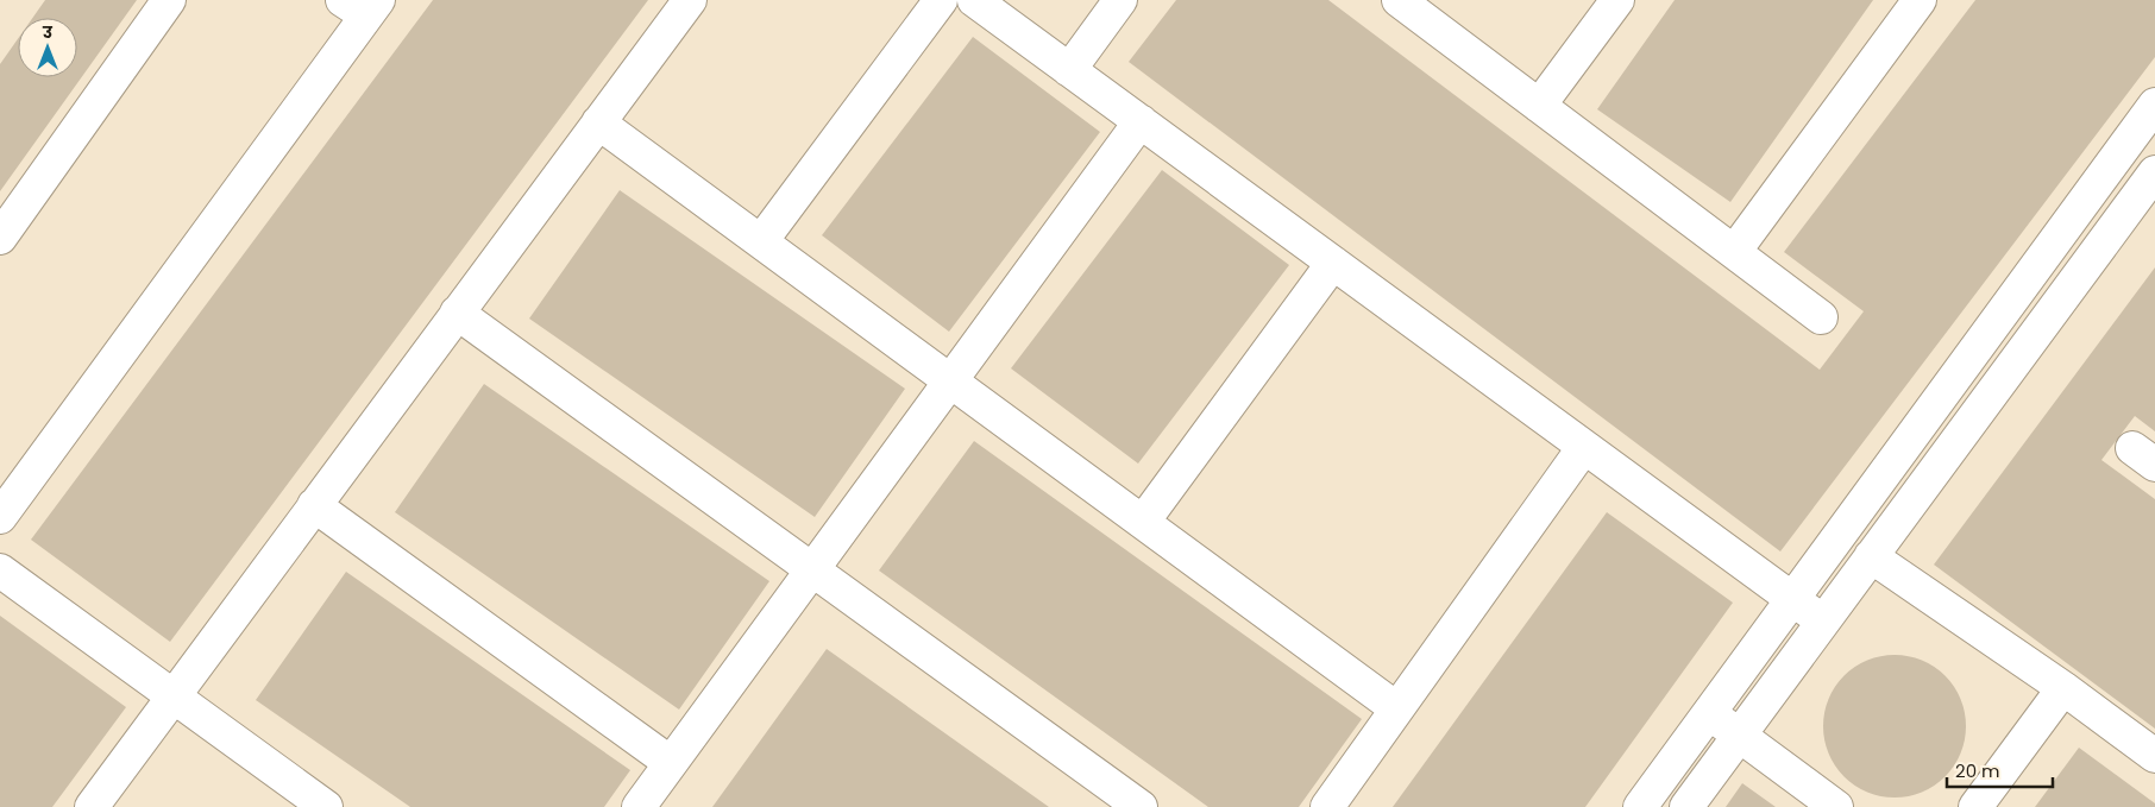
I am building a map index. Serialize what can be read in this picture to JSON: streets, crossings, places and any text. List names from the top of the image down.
{
  "scale_bar": "20 m",
  "north": "top"
}
